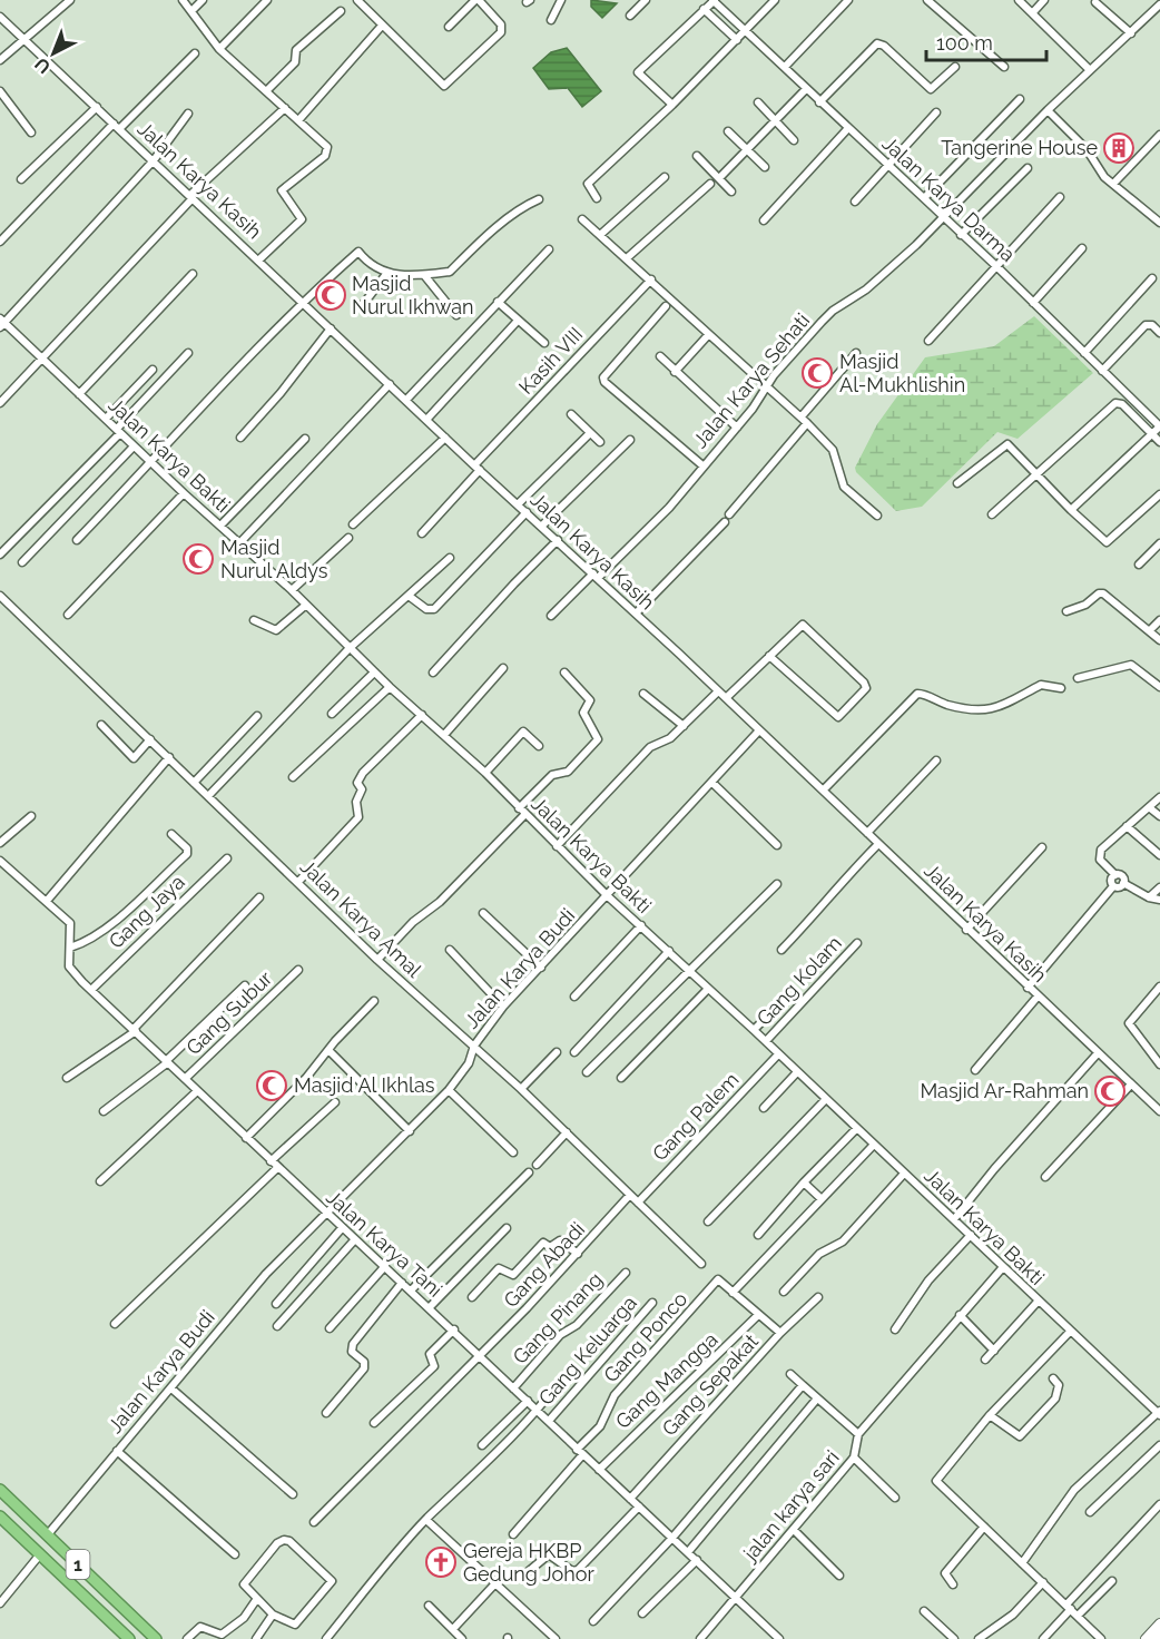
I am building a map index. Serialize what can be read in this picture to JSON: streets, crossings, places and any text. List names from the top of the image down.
{
  "streets": {
    "highway": ["1"],
    "street": [
      "Jalan Karya Kasih",
      "Jalan Karya Darma",
      "Kasih VIII",
      "Jalan Karya Sehati",
      "Jalan Karya Bakti",
      "Gang Jaya",
      "Jalan Karya Amal",
      "Jalan Karya Budi",
      "Gang Kolam",
      "Gang Subur",
      "Gang Palem",
      "Jalan Karya Tani",
      "Gang Abadi",
      "Gang Pinang",
      "Gang Ponco",
      "Gang Keluarga",
      "Gang Mangga",
      "Gang Sepakat",
      "jalan karya sari"
    ]
  },
  "crossings": [
    ["Jalan Karya Kasih", "Kasih VIII"],
    ["Jalan Karya Kasih", "Jalan Karya Sehati"],
    ["Jalan Karya Kasih", "Jalan Karya Budi"],
    ["Jalan Karya Darma", "Jalan Karya Sehati"],
    ["Jalan Karya Bakti", "Jalan Karya Budi"],
    ["Jalan Karya Bakti", "Gang Kolam"],
    ["Jalan Karya Bakti", "Gang Palem"],
    ["Jalan Karya Bakti", "jalan karya sari"],
    ["Gang Jaya", "Jalan Karya Tani"],
    ["Jalan Karya Amal", "Jalan Karya Budi"],
    ["Jalan Karya Amal", "Gang Palem"],
    ["Jalan Karya Amal", "Gang Abadi"],
    ["Jalan Karya Budi", "Jalan Karya Tani"],
    ["Jalan Karya Budi", "1"],
    ["Gang Subur", "Jalan Karya Tani"],
    ["Jalan Karya Tani", "Gang Abadi"],
    ["Jalan Karya Tani", "Gang Pinang"],
    ["Jalan Karya Tani", "Gang Ponco"],
    ["Jalan Karya Tani", "Gang Keluarga"],
    ["Jalan Karya Tani", "Gang Mangga"],
    ["Jalan Karya Tani", "Gang Sepakat"],
    ["Jalan Karya Tani", "jalan karya sari"]
  ],
  "places": {
    "building": ["Tangerine House"],
    "mosque": [
      "Masjid Nurul Ikhwan",
      "Masjid Al-Mukhlishin",
      "Masjid Nurul Aldys",
      "Masjid Al Ikhlas",
      "Masjid Ar-Rahman"
    ],
    "church": ["Gereja HKBP Gedung Johor"]
  },
  "scale_bar": "100 m",
  "north": "bottom left"
}
